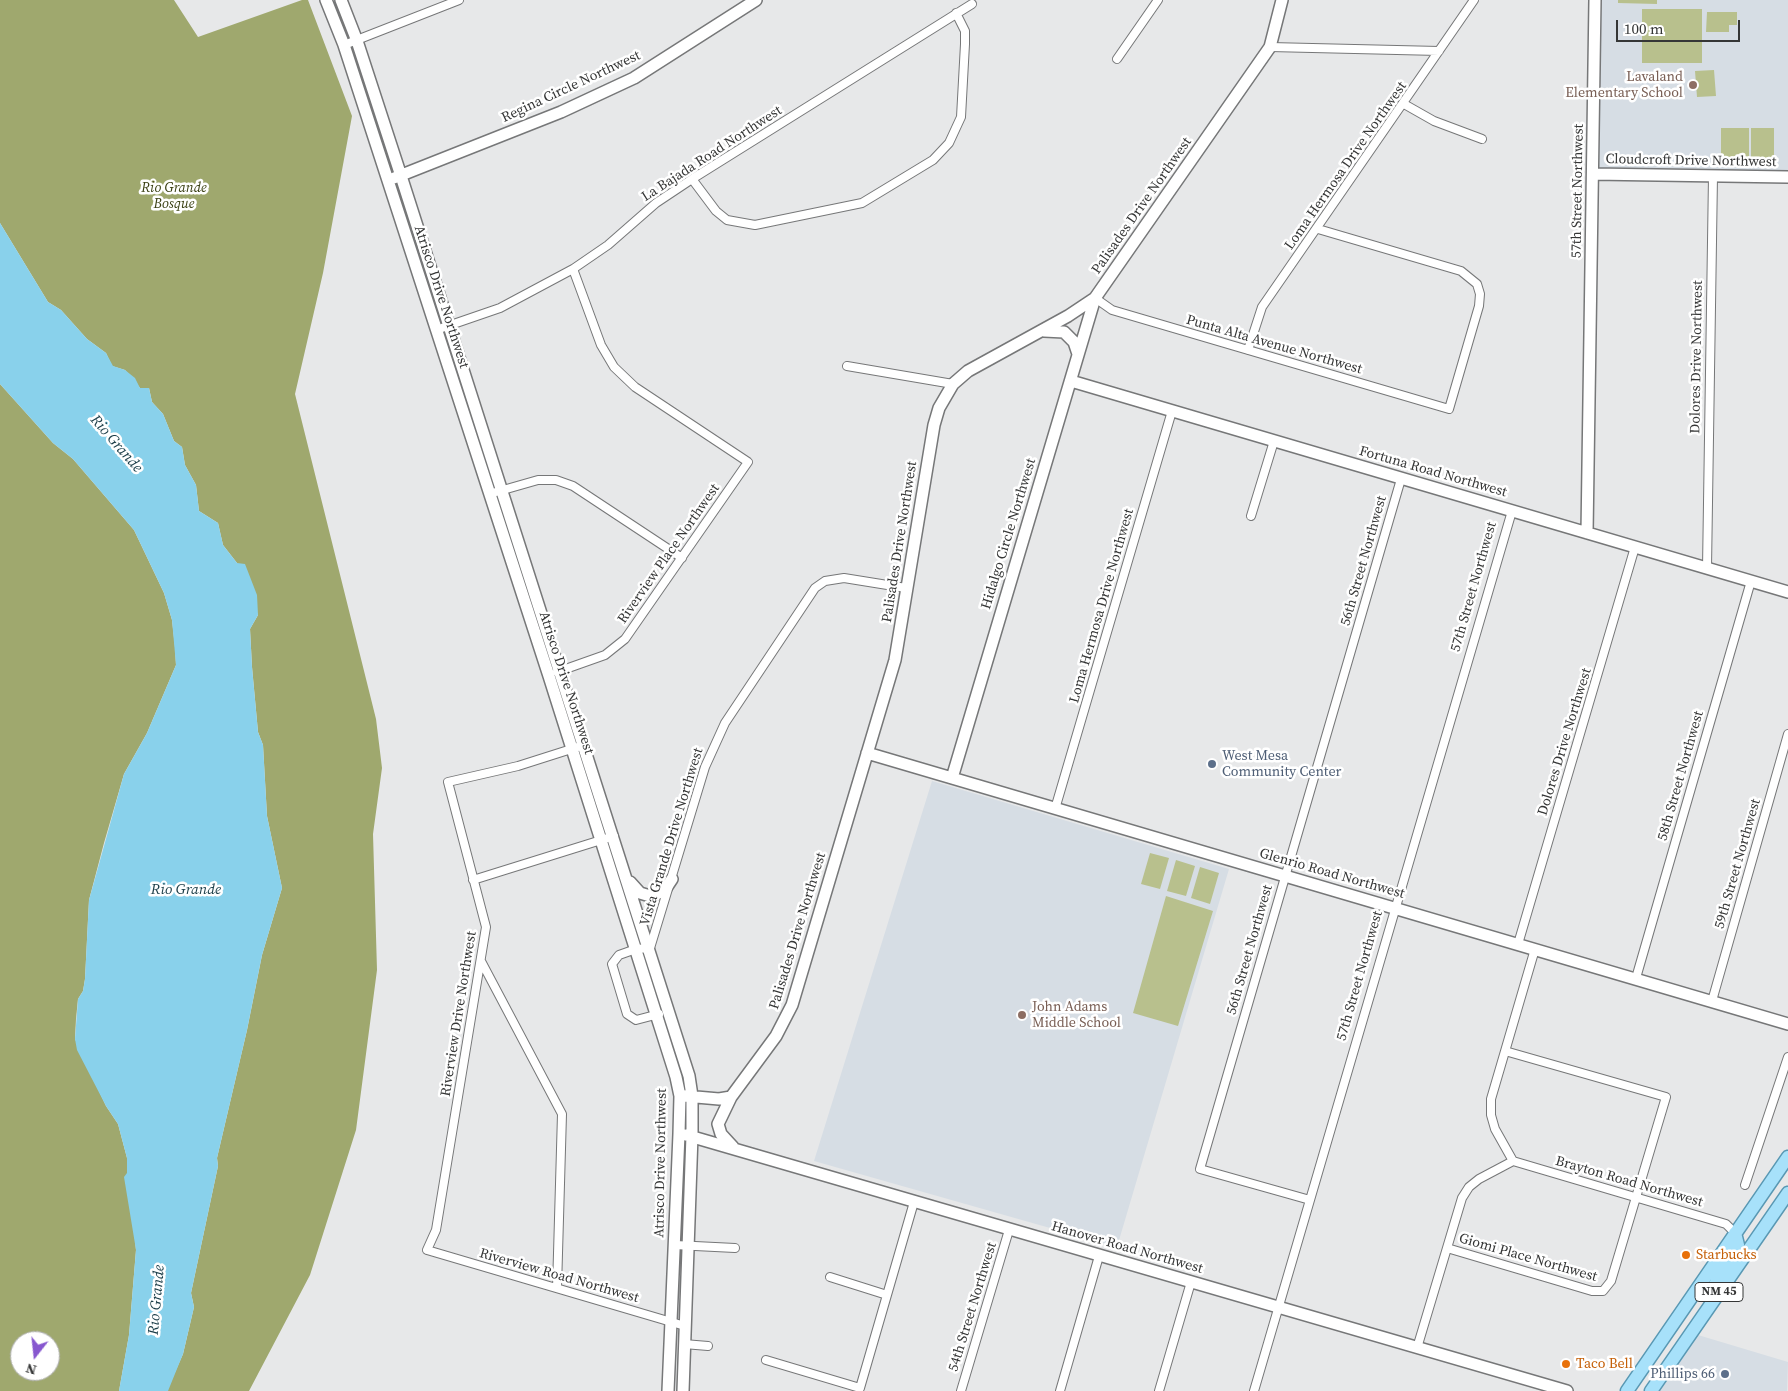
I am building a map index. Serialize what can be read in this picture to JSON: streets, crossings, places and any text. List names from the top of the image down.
{
  "streets": {
    "main road": ["NM 45"],
    "street": [
      "Regina Circle Northwest",
      "La Bajada Road Northwest",
      "Cloudcroft Drive Northwest",
      "Loma Hermosa Drive Northwest",
      "57th Street Northwest",
      "Palisades Drive Northwest",
      "Atrisco Drive Northwest",
      "Punta Alta Avenue Northwest",
      "Dolores Drive Northwest",
      "Fortuna Road Northwest",
      "Hidalgo Circle Northwest",
      "Riverview Place Northwest",
      "56th Street Northwest",
      "58th Street Northwest",
      "Vista Grande Drive Northwest",
      "59th Street Northwest",
      "Glenrio Road Northwest",
      "Riverview Drive Northwest",
      "Brayton Road Northwest",
      "Hanover Road Northwest",
      "Giomi Place Northwest",
      "Riverview Road Northwest",
      "54th Street Northwest"
    ]
  },
  "crossings": [
    ["Regina Circle Northwest", "Atrisco Drive Northwest"],
    ["La Bajada Road Northwest", "Atrisco Drive Northwest"],
    ["La Bajada Road Northwest", "Riverview Place Northwest"],
    ["Cloudcroft Drive Northwest", "57th Street Northwest"],
    ["Cloudcroft Drive Northwest", "Dolores Drive Northwest"],
    ["Loma Hermosa Drive Northwest", "Punta Alta Avenue Northwest"],
    ["Loma Hermosa Drive Northwest", "Fortuna Road Northwest"],
    ["Loma Hermosa Drive Northwest", "Glenrio Road Northwest"],
    ["57th Street Northwest", "Fortuna Road Northwest"],
    ["57th Street Northwest", "56th Street Northwest"],
    ["57th Street Northwest", "Glenrio Road Northwest"],
    ["57th Street Northwest", "Hanover Road Northwest"],
    ["Palisades Drive Northwest", "Punta Alta Avenue Northwest"],
    ["Palisades Drive Northwest", "Hidalgo Circle Northwest"],
    ["Palisades Drive Northwest", "Vista Grande Drive Northwest"],
    ["Palisades Drive Northwest", "Glenrio Road Northwest"],
    ["Palisades Drive Northwest", "Hanover Road Northwest"],
    ["Atrisco Drive Northwest", "Riverview Place Northwest"],
    ["Atrisco Drive Northwest", "Vista Grande Drive Northwest"],
    ["Atrisco Drive Northwest", "Riverview Drive Northwest"],
    ["Atrisco Drive Northwest", "Hanover Road Northwest"],
    ["Atrisco Drive Northwest", "Riverview Road Northwest"],
    ["Punta Alta Avenue Northwest", "Hidalgo Circle Northwest"],
    ["Dolores Drive Northwest", "Fortuna Road Northwest"],
    ["Dolores Drive Northwest", "Glenrio Road Northwest"],
    ["Fortuna Road Northwest", "Hidalgo Circle Northwest"],
    ["Fortuna Road Northwest", "56th Street Northwest"],
    ["Fortuna Road Northwest", "58th Street Northwest"],
    ["Hidalgo Circle Northwest", "Glenrio Road Northwest"],
    ["56th Street Northwest", "Glenrio Road Northwest"],
    ["58th Street Northwest", "Glenrio Road Northwest"],
    ["59th Street Northwest", "Glenrio Road Northwest"],
    ["Riverview Drive Northwest", "Riverview Road Northwest"],
    ["Brayton Road Northwest", "Giomi Place Northwest"],
    ["Brayton Road Northwest", "NM 45"],
    ["Hanover Road Northwest", "54th Street Northwest"]
  ],
  "water": ["Rio Grande"],
  "parks": ["Rio Grande Bosque"],
  "places": [
    "Lavaland Elementary School",
    "West Mesa Community Center",
    "John Adams Middle School",
    "Starbucks",
    "Taco Bell",
    "Phillips 66"
  ],
  "scale_bar": "100 m",
  "north": "bottom"
}
